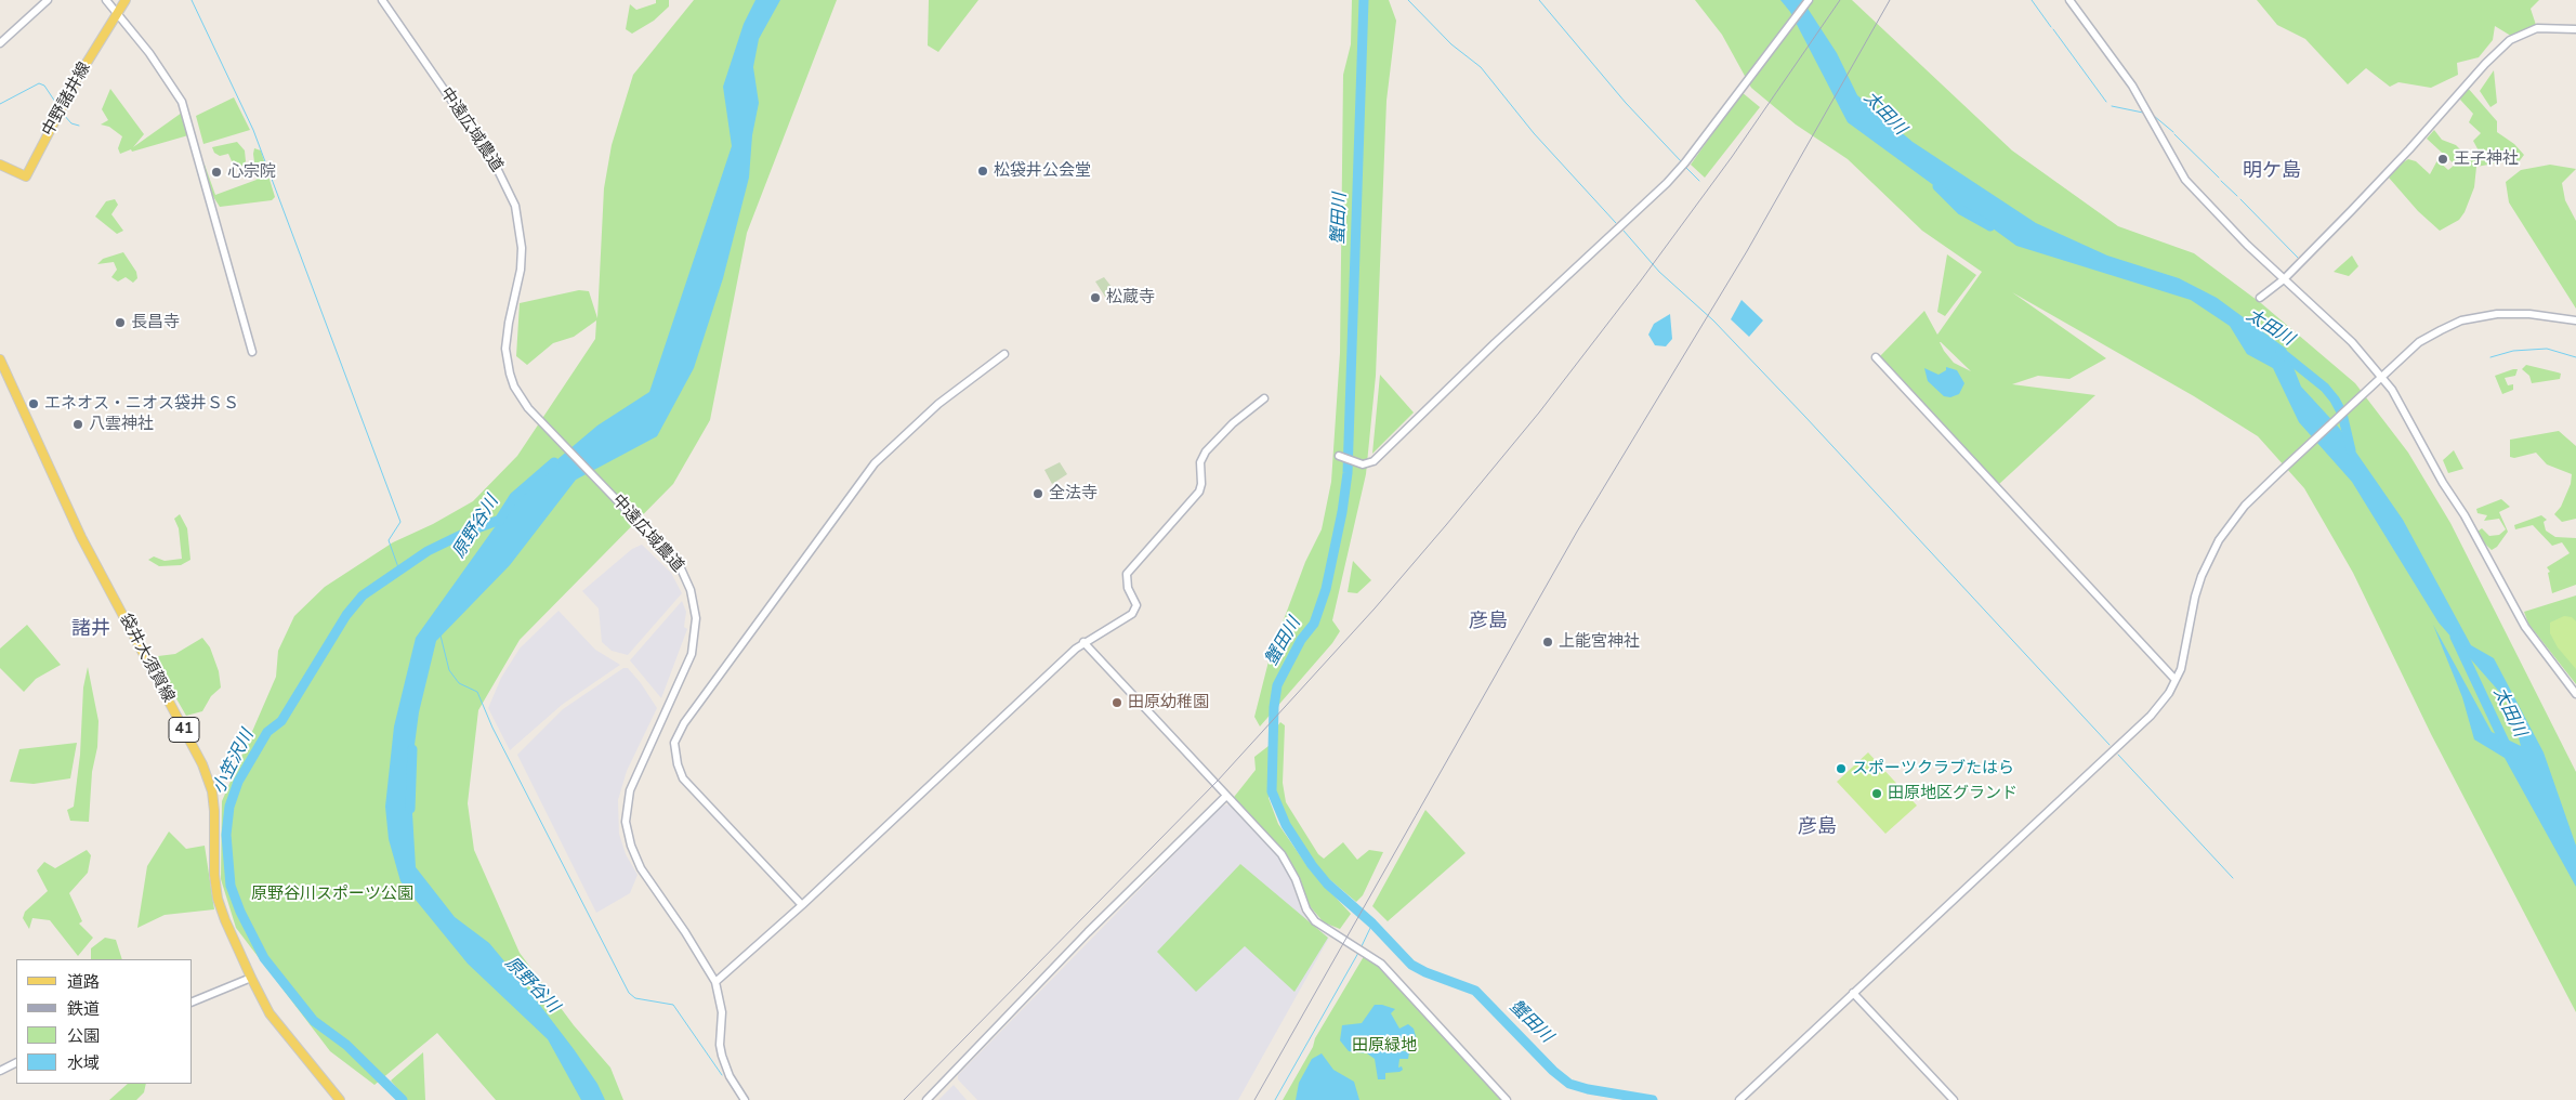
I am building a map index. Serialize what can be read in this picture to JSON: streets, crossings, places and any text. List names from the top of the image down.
{
  "streets": {
    "main road": ["中野諸井線", "袋井大須賀線", "41"],
    "street": ["中遠広域農道"]
  },
  "districts": [
    "明ケ島",
    "彦島",
    "諸井",
    "彦島"
  ],
  "water": [
    "太田川",
    "蟹田川",
    "原野谷川",
    "小笠沢川"
  ],
  "parks": ["原野谷川スポーツ公園", "田原緑地"],
  "places": [
    "王子神社",
    "松袋井公会堂",
    "心宗院",
    "松蔵寺",
    "長昌寺",
    "エネオス・ニオス袋井ＳＳ",
    "八雲神社",
    "全法寺",
    "上能宮神社",
    "田原幼稚園",
    "スポーツクラブたはら",
    "田原地区グランド"
  ],
  "legend": [
    "道路",
    "鉄道",
    "公園",
    "水域"
  ]
}
